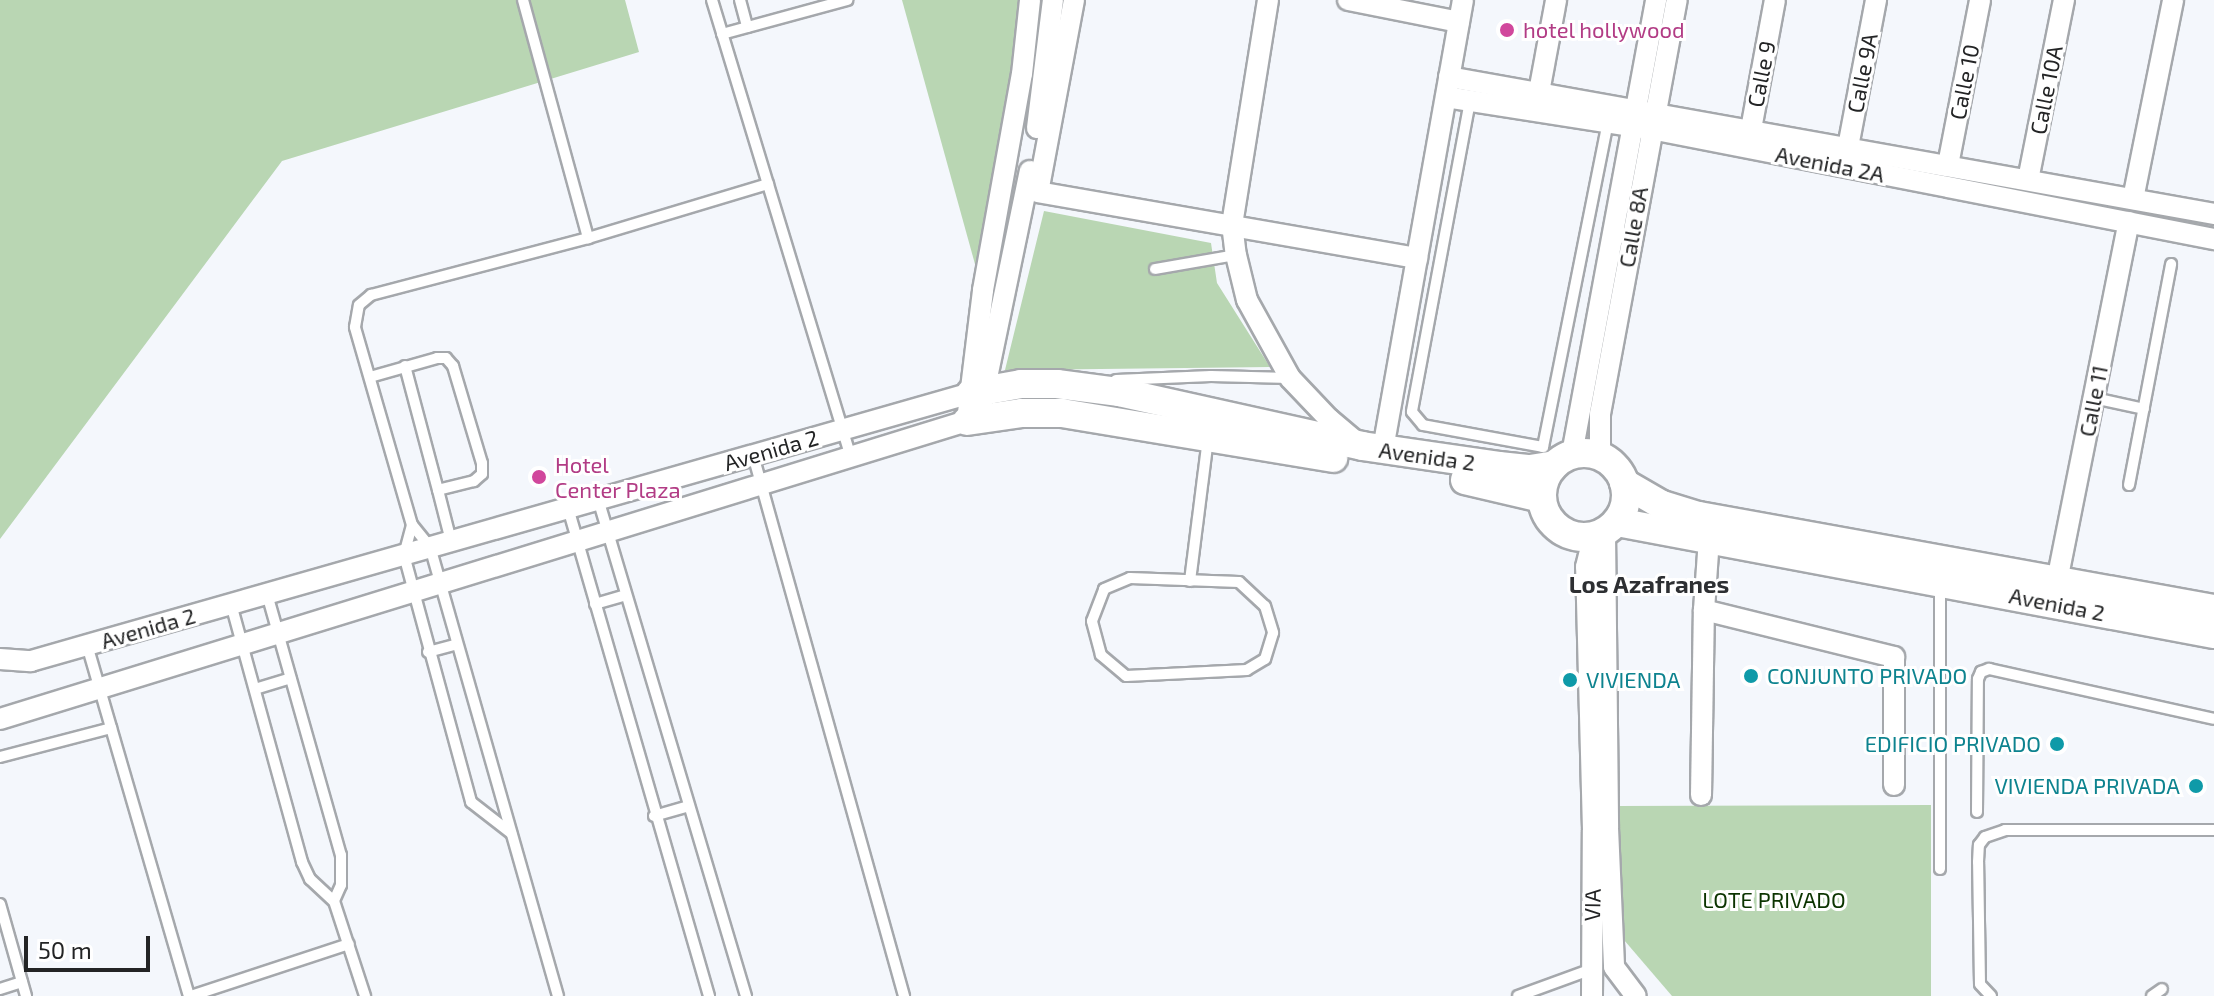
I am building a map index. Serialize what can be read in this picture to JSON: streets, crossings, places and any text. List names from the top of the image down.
{
  "streets": {
    "street": [
      "Calle 9A",
      "Calle 9",
      "Calle 10",
      "Calle 10A",
      "Avenida 2A",
      "Calle 8A",
      "Calle 11",
      "Avenida 2",
      "VIA"
    ]
  },
  "crossings": [
    ["Calle 9A", "Avenida 2A"],
    ["Calle 9", "Avenida 2A"],
    ["Calle 10", "Avenida 2A"],
    ["Calle 10A", "Avenida 2A"],
    ["Avenida 2A", "Calle 8A"],
    ["Avenida 2A", "Calle 11"],
    ["Calle 8A", "Avenida 2"],
    ["Calle 11", "Avenida 2"]
  ],
  "districts": ["Los Azafranes"],
  "parks": ["LOTE PRIVADO"],
  "places": [
    "hotel hollywood",
    "Hotel Center Plaza",
    "CONJUNTO PRIVADO",
    "VIVIENDA",
    "EDIFICIO PRIVADO",
    "VIVIENDA PRIVADA"
  ],
  "scale_bar": "50 m"
}
